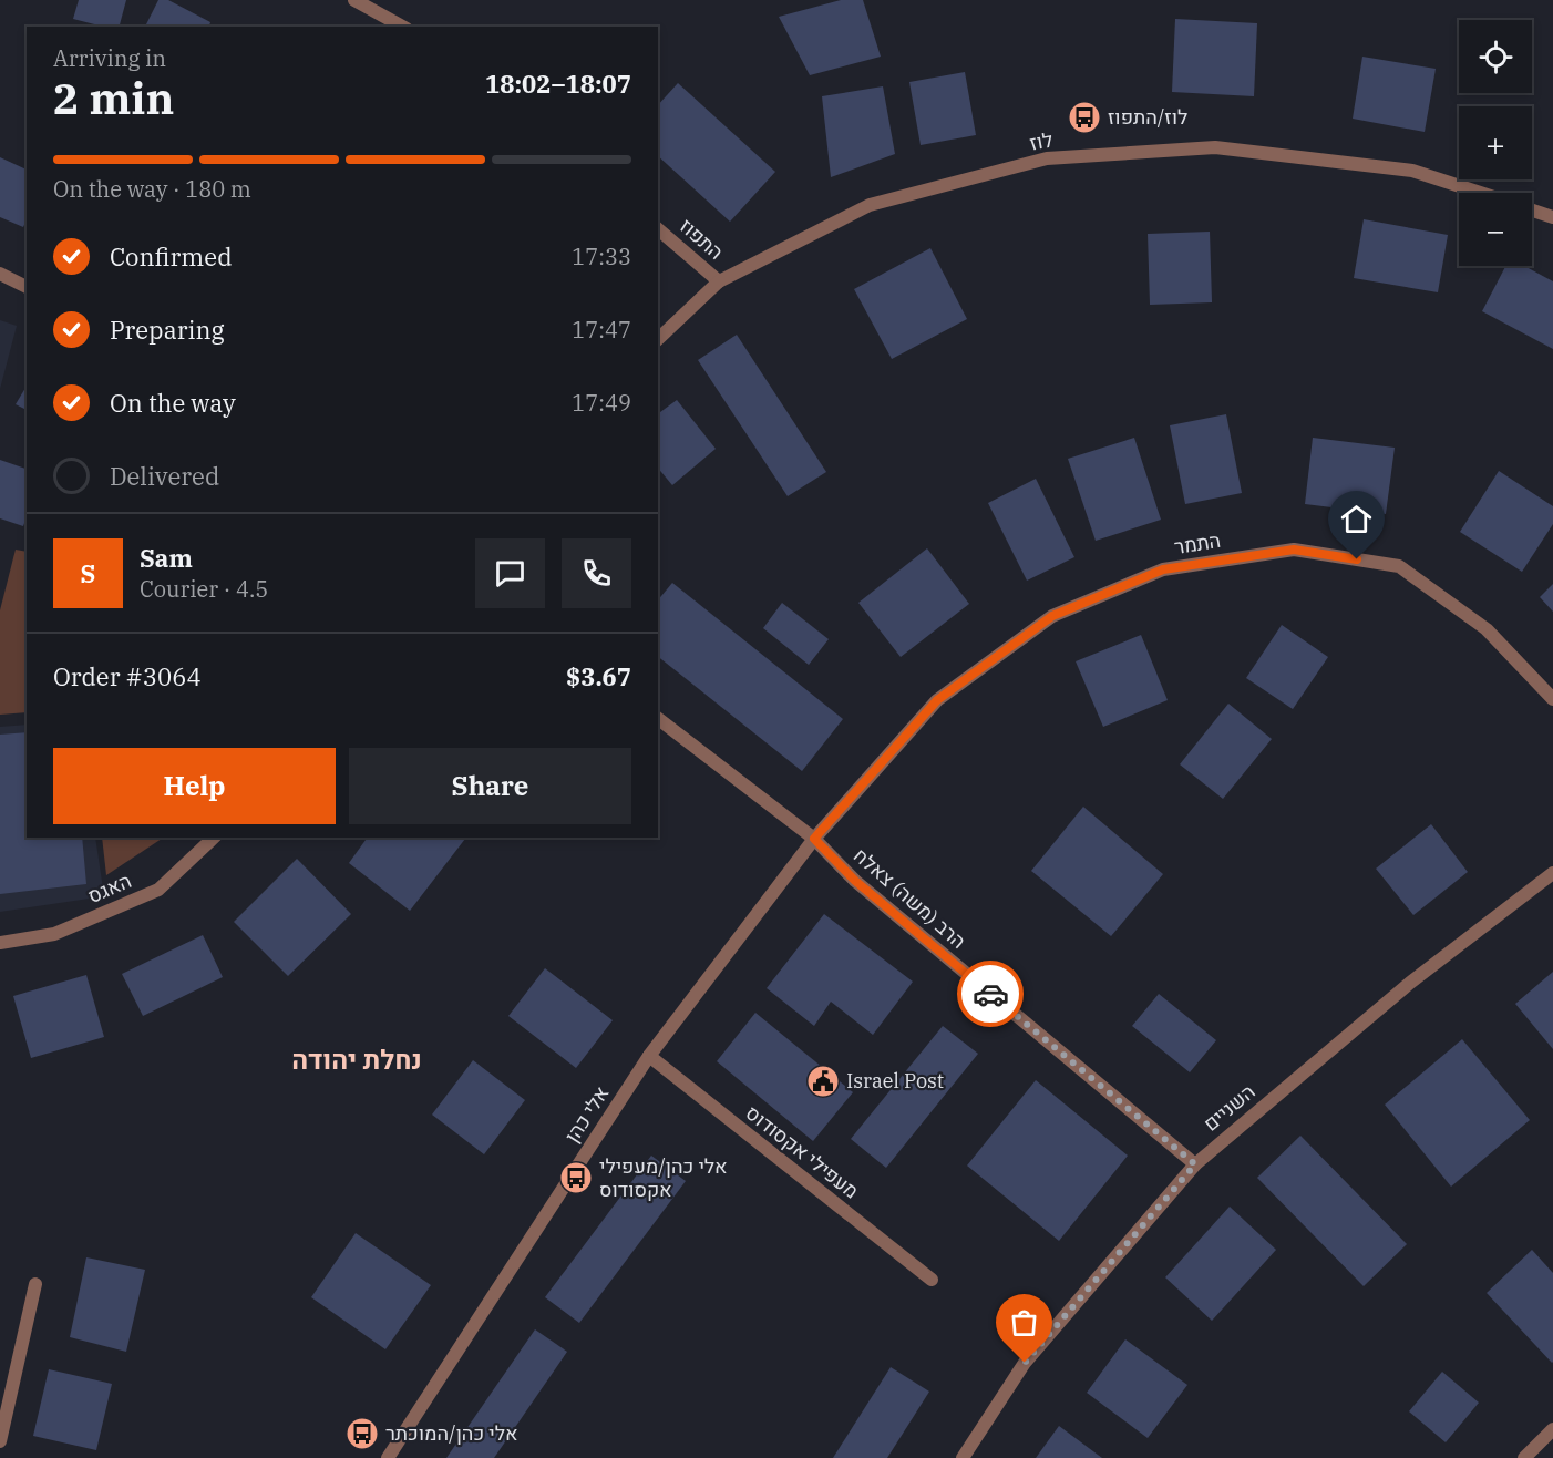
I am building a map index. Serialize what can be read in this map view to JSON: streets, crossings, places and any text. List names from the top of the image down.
{
  "streets": {
    "street": [
      "לוז",
      "התפוז",
      "התמר",
      "האגס",
      "הרב (משה) צאלח",
      "השניים",
      "אלי כהן",
      "מעפילי אקסודוס"
    ]
  },
  "crossings": [
    ["לוז", "התפוז"],
    ["התמר", "הרב (משה) צאלח"],
    ["התמר", "אלי כהן"],
    ["הרב (משה) צאלח", "השניים"],
    ["הרב (משה) צאלח", "אלי כהן"],
    ["אלי כהן", "מעפילי אקסודוס"]
  ],
  "districts": ["נחלת יהודה"],
  "places": {
    "bus stop": ["לוז/התפוז", "אלי כהן/מעפילי אקסודוס", "אלי כהן/המוכתר"],
    "public building": ["Israel Post"]
  },
  "page": {
    "map_buttons": ["+", "−"],
    "heading": ["2 min", "Arriving in", "18:02–18:07"],
    "panel": [
      "Sam",
      "Courier · 4.5",
      "Order #3064",
      "$3.67"
    ],
    "bar": "On the way · 180 m",
    "list": [
      ["Confirmed", "17:33"],
      ["Preparing", "17:47"],
      ["On the way", "17:49"],
      "Delivered"
    ],
    "round": "S",
    "buttons": ["Help", "Share"]
  }
}
